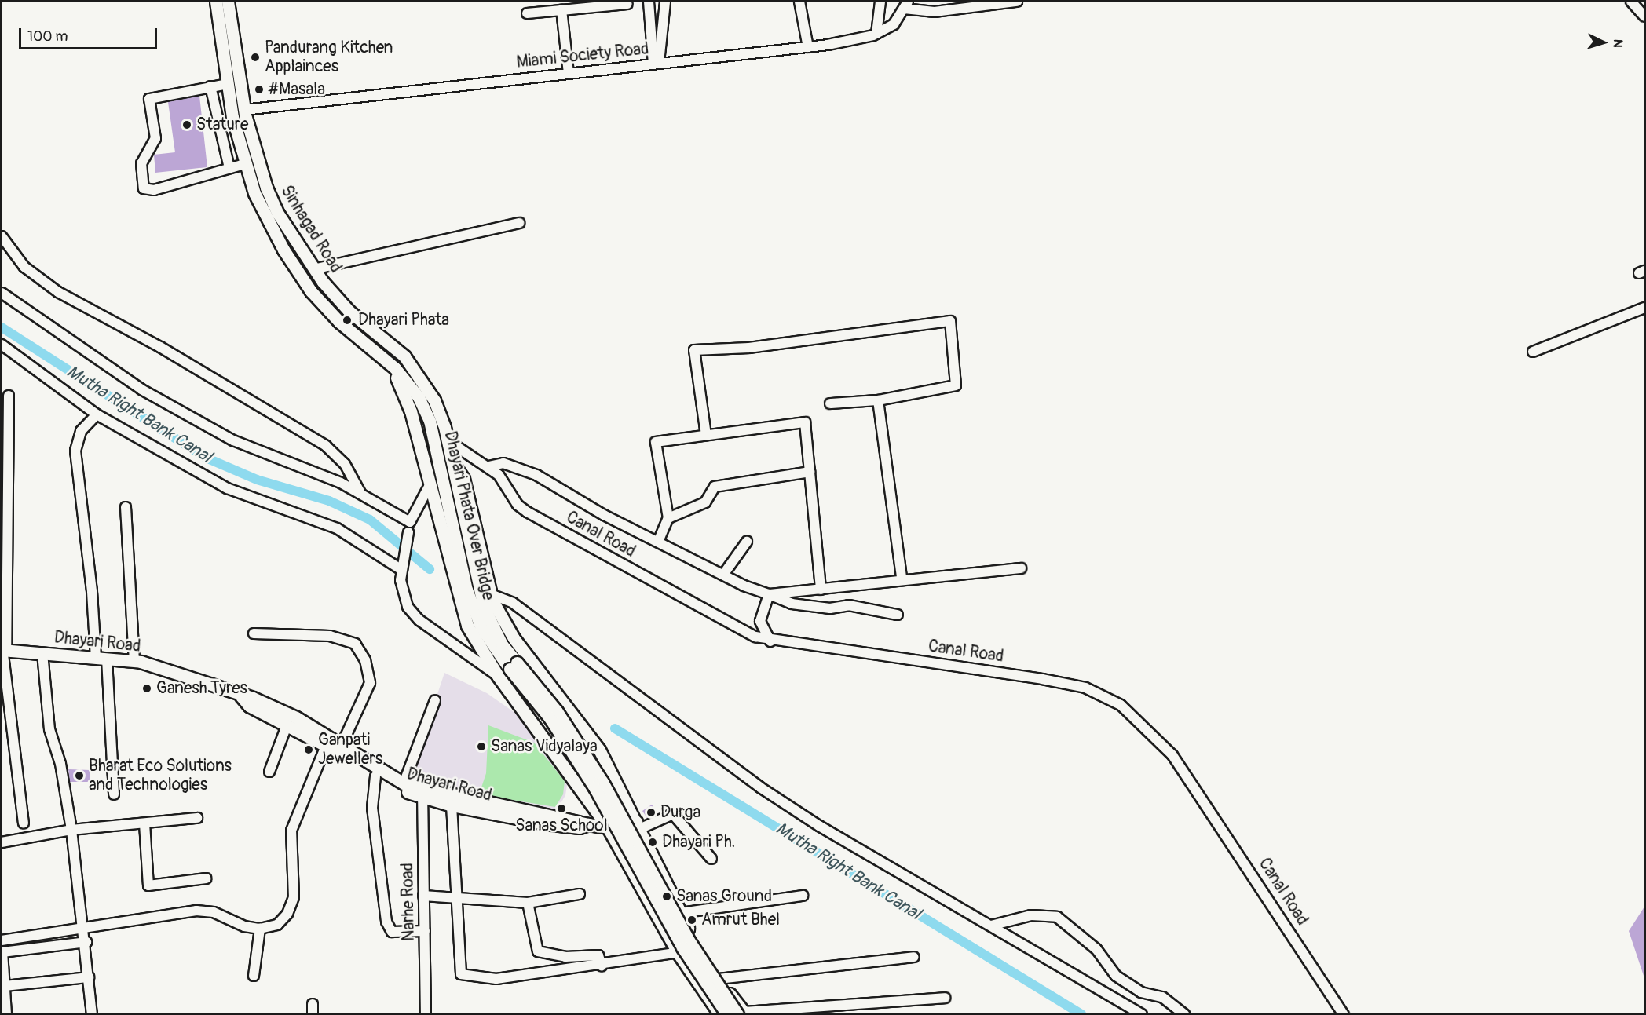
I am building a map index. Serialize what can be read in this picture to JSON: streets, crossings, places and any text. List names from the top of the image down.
{
  "streets": {
    "main road": ["Sinhagad Road", "Dhayari Phata Over Bridge", "Dhayari Road"],
    "street": ["Miami Society Road", "Canal Road", "Narhe Road"]
  },
  "crossings": [
    ["Miami Society Road", "Sinhagad Road"],
    ["Sinhagad Road", "Dhayari Phata Over Bridge"],
    ["Sinhagad Road", "Canal Road"],
    ["Dhayari Road", "Narhe Road"]
  ],
  "water": ["Mutha Right Bank Canal"],
  "places": [
    "Pandurang Kitchen Applainces",
    "#Masala",
    "Stature",
    "Dhayari Phata",
    "Ganesh Tyres",
    "Sanas Vidyalaya",
    "Ganpati Jewellers",
    "Bharat Eco Solutions and Technologies",
    "Sanas School",
    "Durga",
    "Dhayari Ph.",
    "Sanas Ground",
    "Amrut Bhel"
  ],
  "scale_bar": "100 m",
  "north": "right"
}
